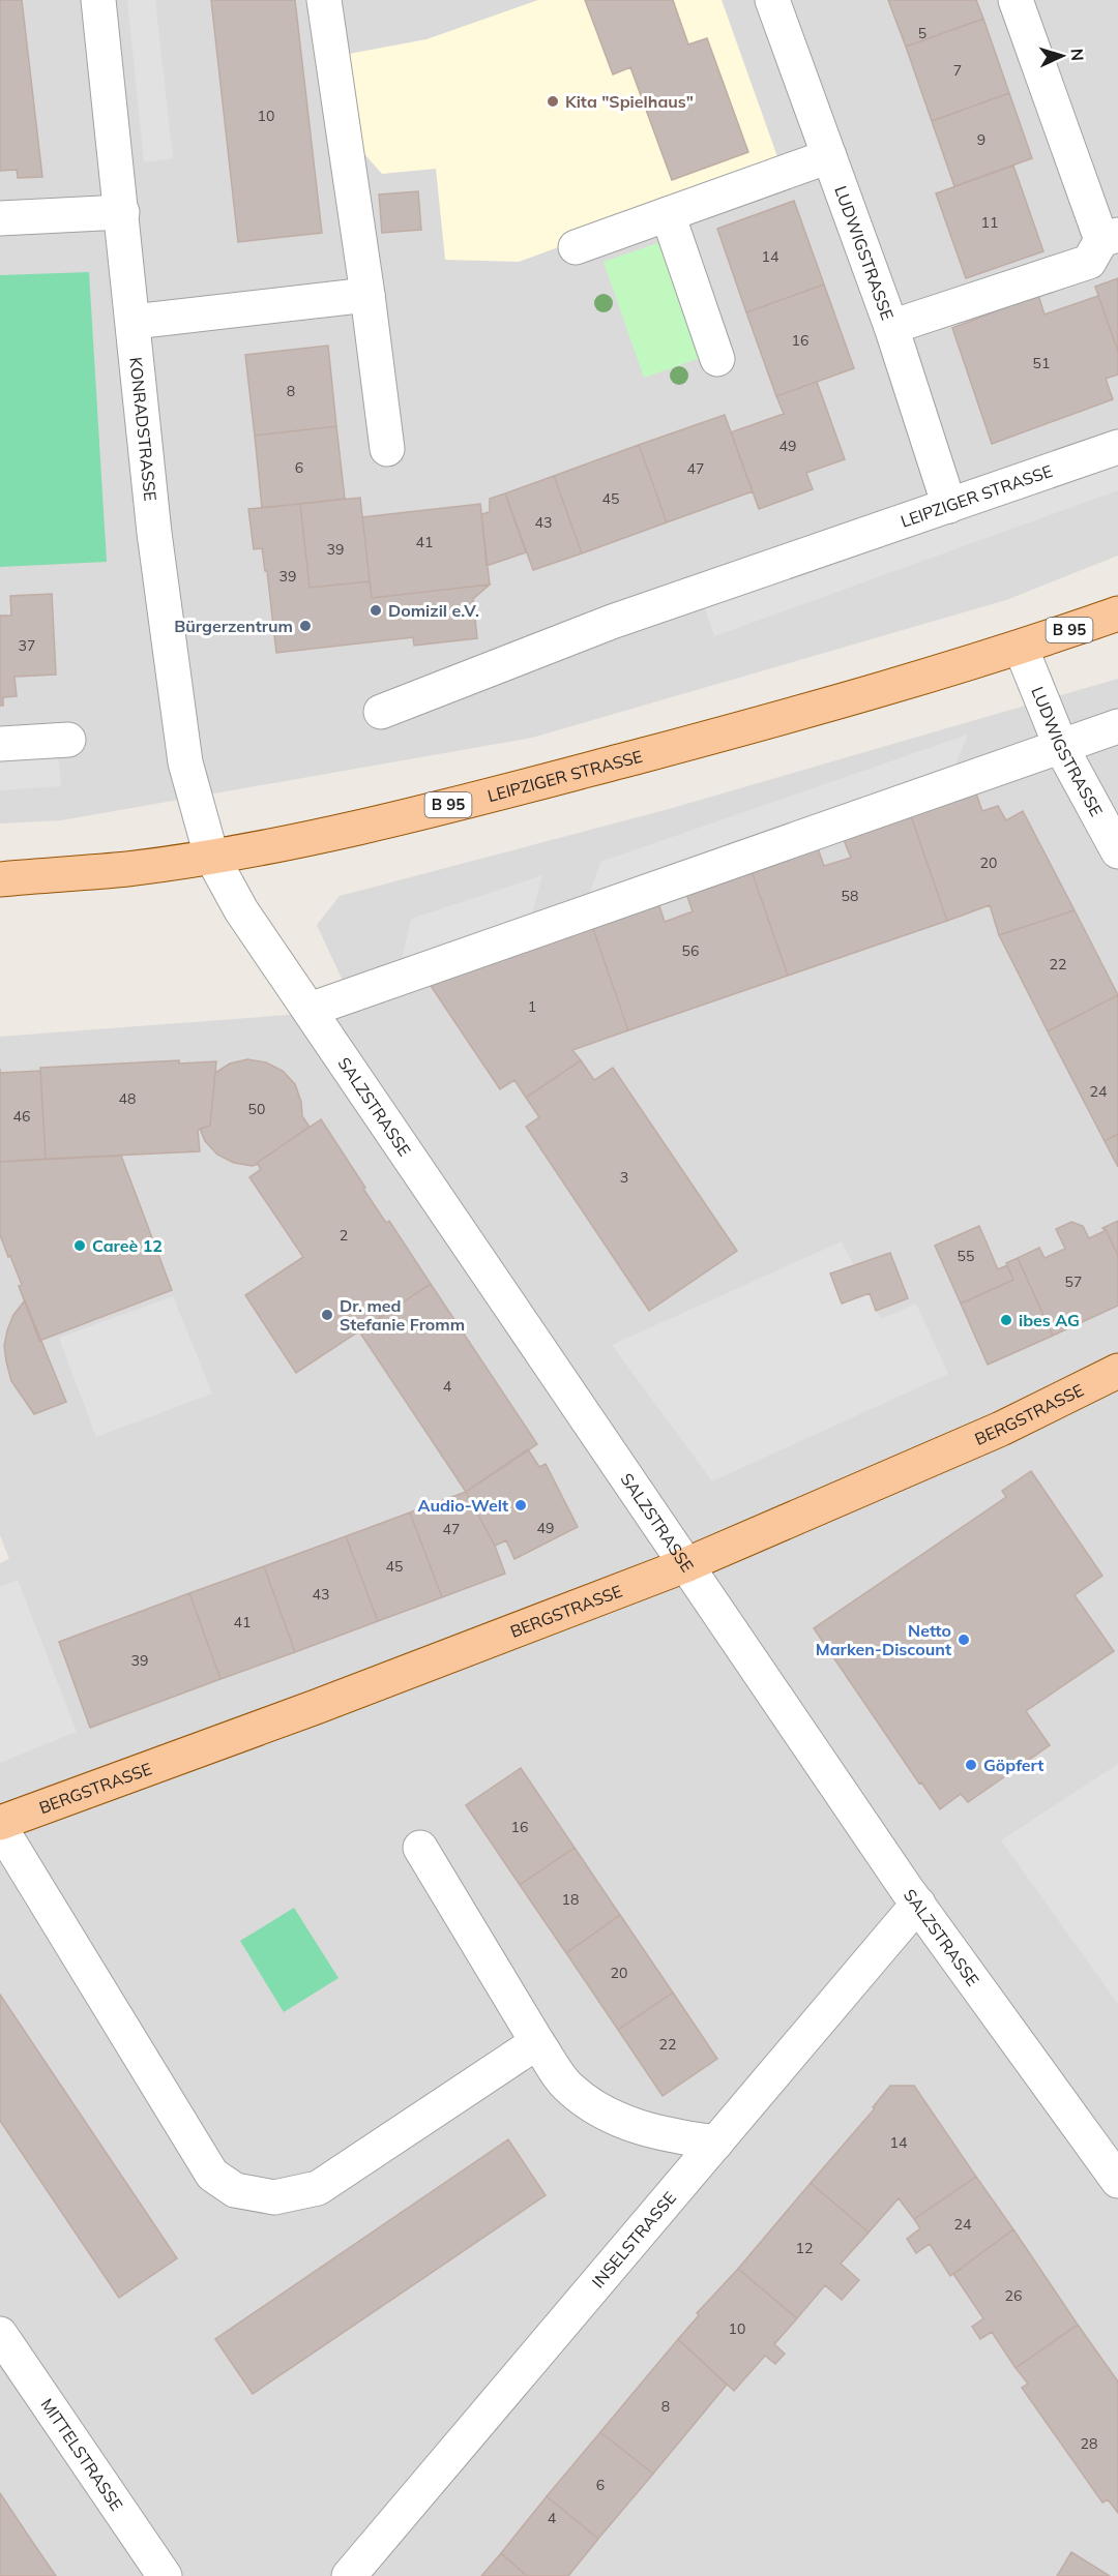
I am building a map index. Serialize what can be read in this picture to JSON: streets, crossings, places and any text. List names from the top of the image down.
{
  "streets": {
    "main road": ["LEIPZIGER STRASSE", "B 95", "BERGSTRASSE"],
    "street": [
      "LUDWIGSTRASSE",
      "KONRADSTRASSE",
      "SALZSTRASSE",
      "INSELSTRASSE",
      "MITTELSTRASSE"
    ]
  },
  "crossings": [
    ["LUDWIGSTRASSE", "LEIPZIGER STRASSE"],
    ["KONRADSTRASSE", "LEIPZIGER STRASSE"],
    ["KONRADSTRASSE", "SALZSTRASSE"],
    ["LEIPZIGER STRASSE", "SALZSTRASSE"],
    ["SALZSTRASSE", "BERGSTRASSE"],
    ["SALZSTRASSE", "INSELSTRASSE"]
  ],
  "places": [
    "Kita \"Spielhaus\"",
    "Domizil e.V.",
    "Bürgerzentrum",
    "Careè 12",
    "Dr. med Stefanie Fromm",
    "ibes AG",
    "Audio-Welt",
    "Netto Marken-Discount",
    "Göpfert"
  ],
  "house_numbers": [
    "5",
    "7",
    "10",
    "9",
    "11",
    "14",
    "16",
    "51",
    "8",
    "49",
    "6",
    "47",
    "45",
    "43",
    "41",
    "39",
    "39",
    "37",
    "20",
    "58",
    "56",
    "22",
    "1",
    "24",
    "48",
    "50",
    "46",
    "3",
    "2",
    "55",
    "57",
    "4",
    "49",
    "47",
    "45",
    "43",
    "41",
    "39",
    "16",
    "18",
    "20",
    "22",
    "14",
    "24",
    "12",
    "26",
    "10",
    "8",
    "28",
    "6",
    "4"
  ],
  "north": "right"
}
